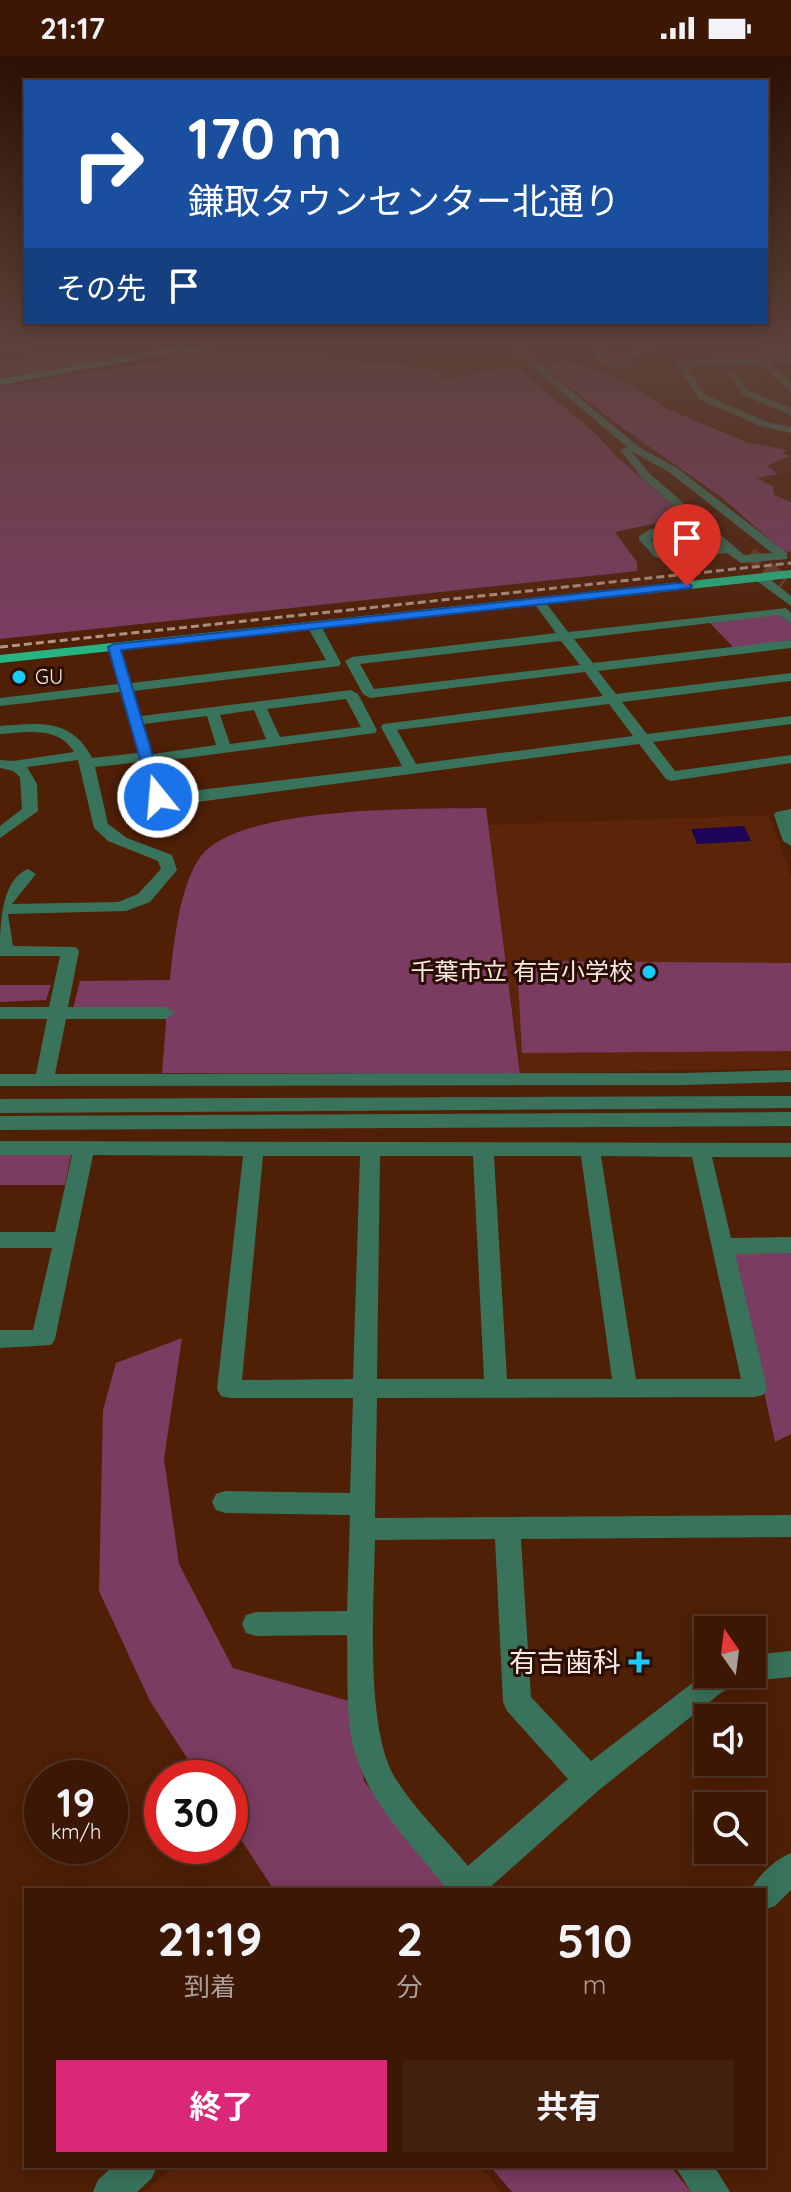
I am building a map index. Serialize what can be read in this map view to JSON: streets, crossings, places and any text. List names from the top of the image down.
{
  "places": {
    "other": ["GU", "千葉市立 有吉小学校"],
    "health": ["有吉歯科"]
  },
  "north": "top",
  "page": {
    "status": "21:17",
    "turn": ["170 m", "鎌取タウンセンター北通り"],
    "then": "その先",
    "speed": "19 km/h",
    "limit": "30",
    "eta": [
      "21:19",
      "到着",
      "2",
      "分",
      "510",
      "m"
    ],
    "buttons": ["終了", "共有"]
  }
}
